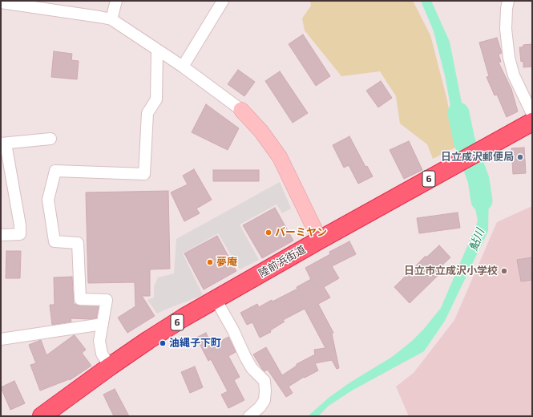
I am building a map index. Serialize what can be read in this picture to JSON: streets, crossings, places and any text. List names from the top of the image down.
{
  "streets": {
    "highway": ["6", "陸前浜街道"]
  },
  "water": ["鮎川"],
  "places": [
    "日立成沢郵便局",
    "バーミヤン",
    "夢庵",
    "日立市立成沢小学校",
    "油縄子下町"
  ]
}
